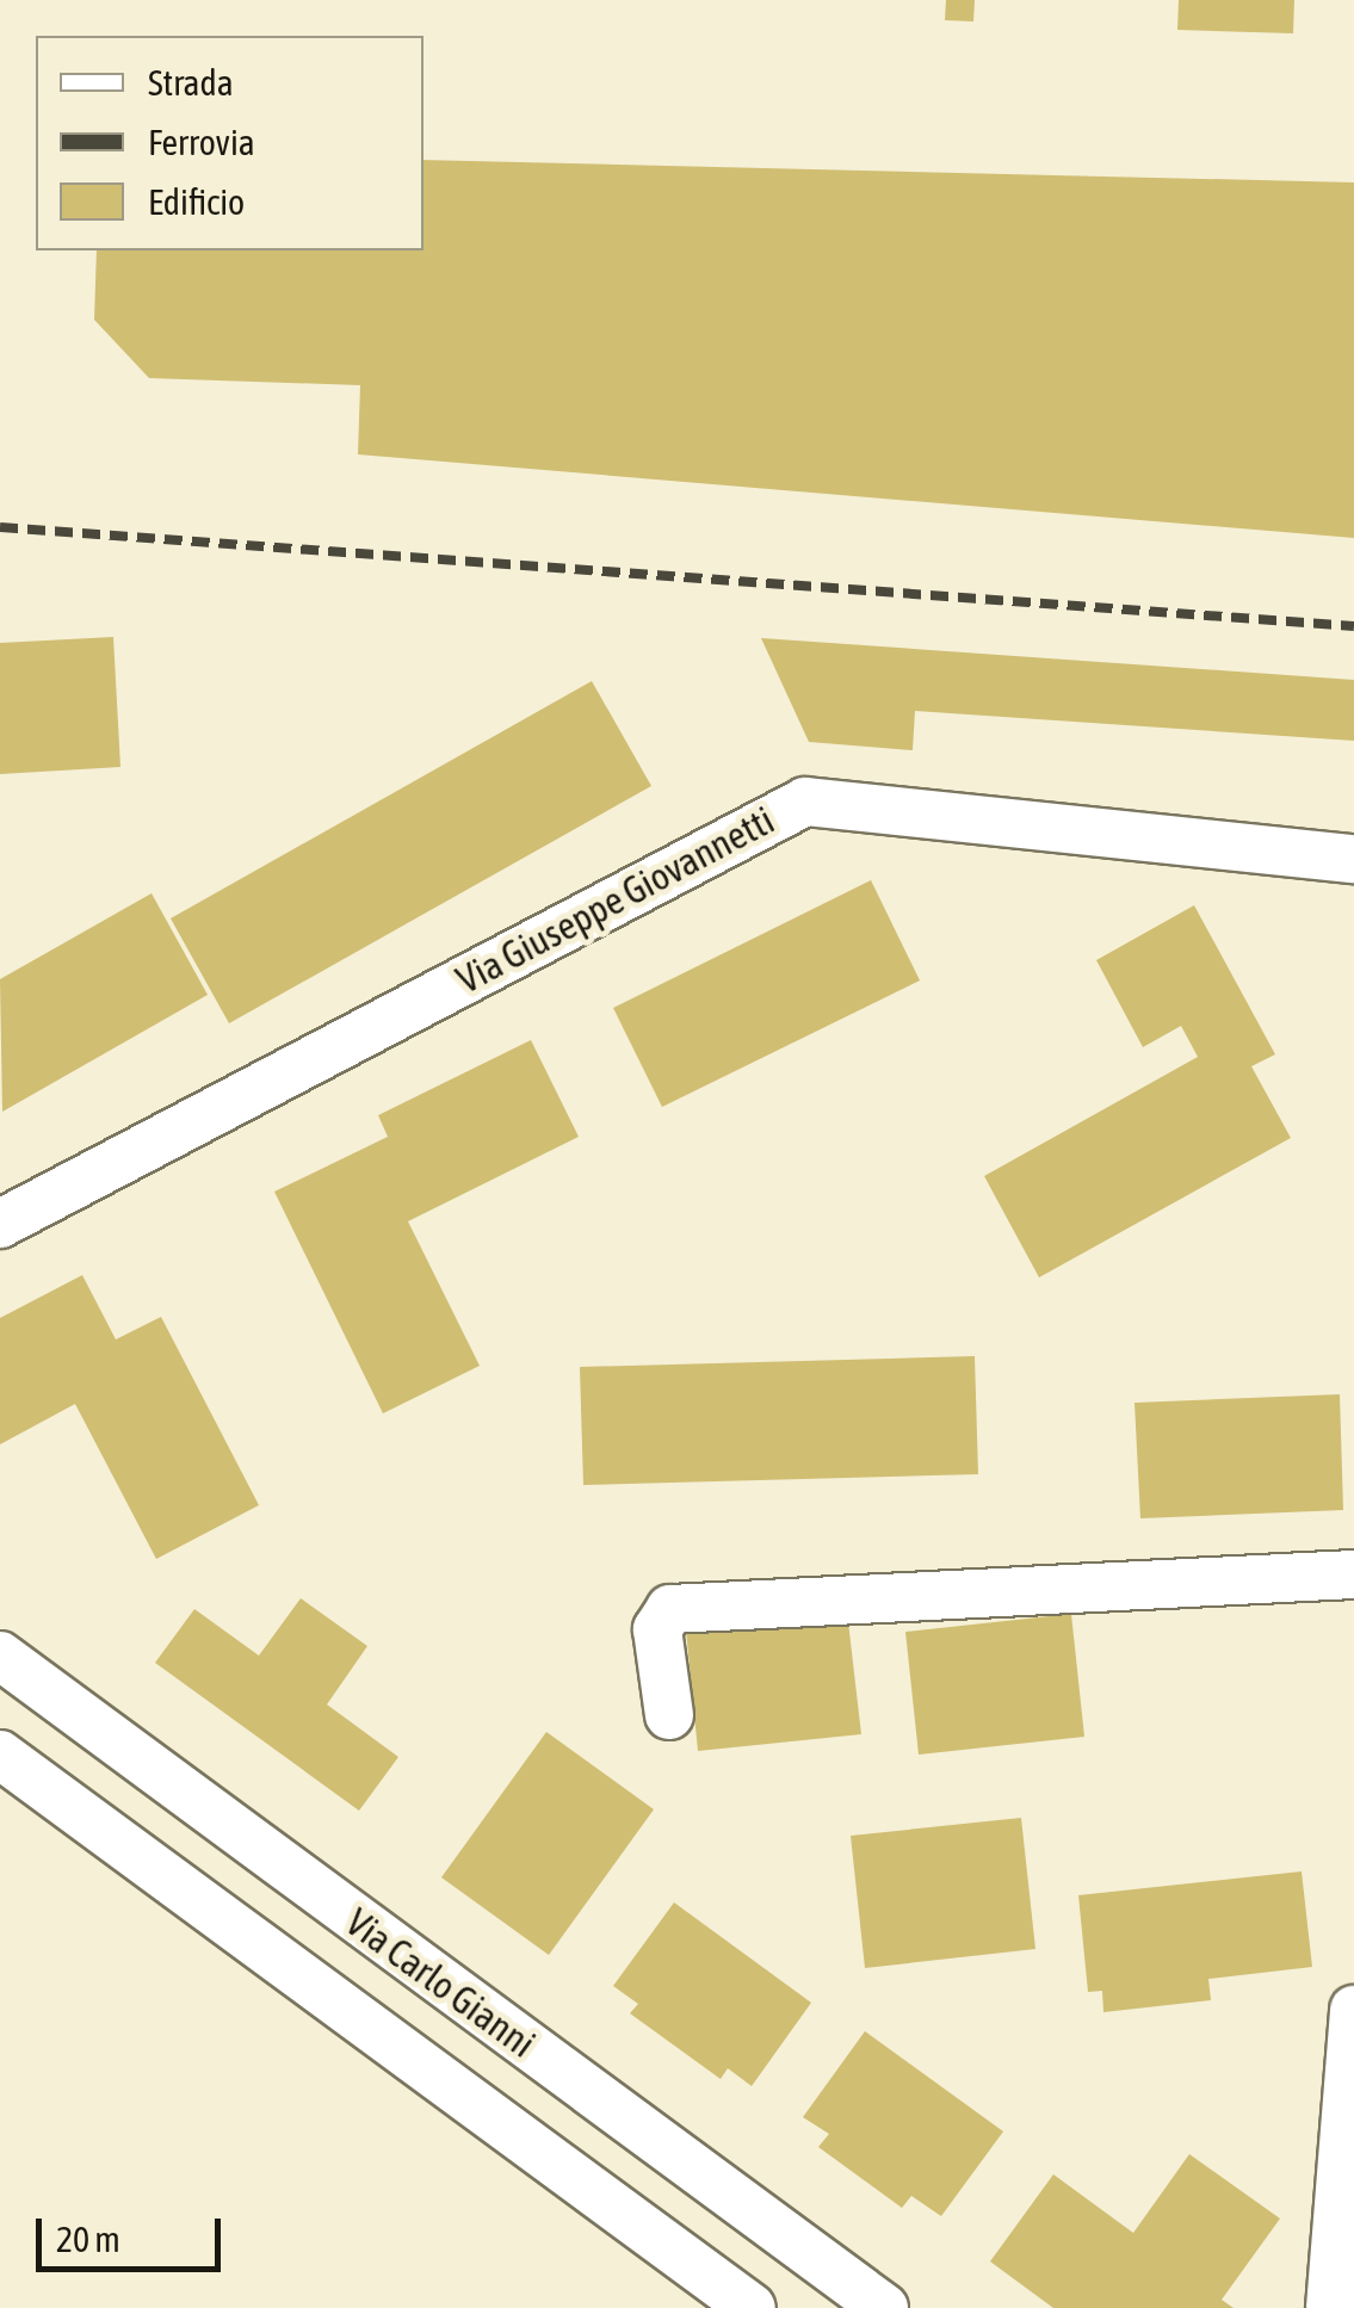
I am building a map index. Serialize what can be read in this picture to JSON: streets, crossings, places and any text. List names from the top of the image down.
{
  "streets": {
    "street": ["Via Giuseppe Giovannetti", "Via Carlo Gianni"]
  },
  "legend": ["Strada", "Ferrovia", "Edificio"],
  "scale_bar": "20 m"
}
